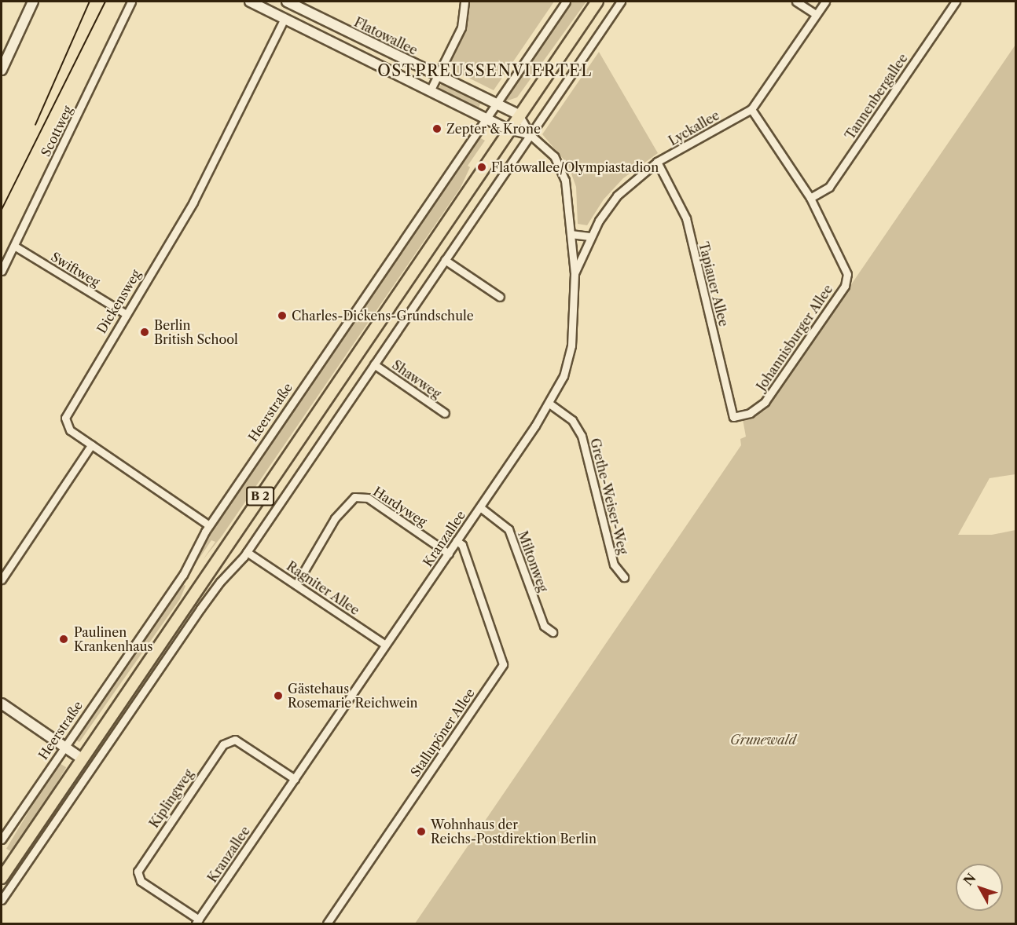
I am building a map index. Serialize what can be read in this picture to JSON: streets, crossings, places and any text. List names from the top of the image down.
{
  "streets": {
    "main road": ["Flatowallee", "B 2"],
    "street": [
      "Tannenbergallee",
      "Lyckallee",
      "Scottweg",
      "Swiftweg",
      "Tapiauer Allee",
      "Dickensweg",
      "Johannisburger Allee",
      "Shawweg",
      "Heerstraße",
      "Grethe-Weiser-Weg",
      "Hardyweg",
      "Kranzallee",
      "Miltonweg",
      "Ragniter Allee",
      "Stallupöner Allee",
      "Kiplingweg"
    ]
  },
  "crossings": [
    ["Flatowallee", "Dickensweg"],
    ["Flatowallee", "Heerstraße"],
    ["Flatowallee", "B 2"],
    ["Tannenbergallee", "Johannisburger Allee"],
    ["Lyckallee", "Tapiauer Allee"],
    ["Lyckallee", "Johannisburger Allee"],
    ["Lyckallee", "Kranzallee"],
    ["Scottweg", "Swiftweg"],
    ["Swiftweg", "Dickensweg"],
    ["Tapiauer Allee", "Johannisburger Allee"],
    ["Grethe-Weiser-Weg", "Kranzallee"],
    ["Hardyweg", "Kranzallee"],
    ["Hardyweg", "Ragniter Allee"],
    ["Kranzallee", "Miltonweg"],
    ["Kranzallee", "Ragniter Allee"],
    ["Kranzallee", "Stallupöner Allee"],
    ["Kranzallee", "Kiplingweg"]
  ],
  "districts": ["OSTPREUSSENVIERTEL"],
  "parks": ["Grunewald"],
  "places": [
    "Zepter & Krone",
    "Flatowallee/Olympiastadion",
    "Charles-Dickens-Grundschule",
    "Berlin British School",
    "Paulinen Krankenhaus",
    "Gästehaus Rosemarie Reichwein",
    "Wohnhaus der Reichs-Postdirektion Berlin"
  ],
  "north": "top left"
}
